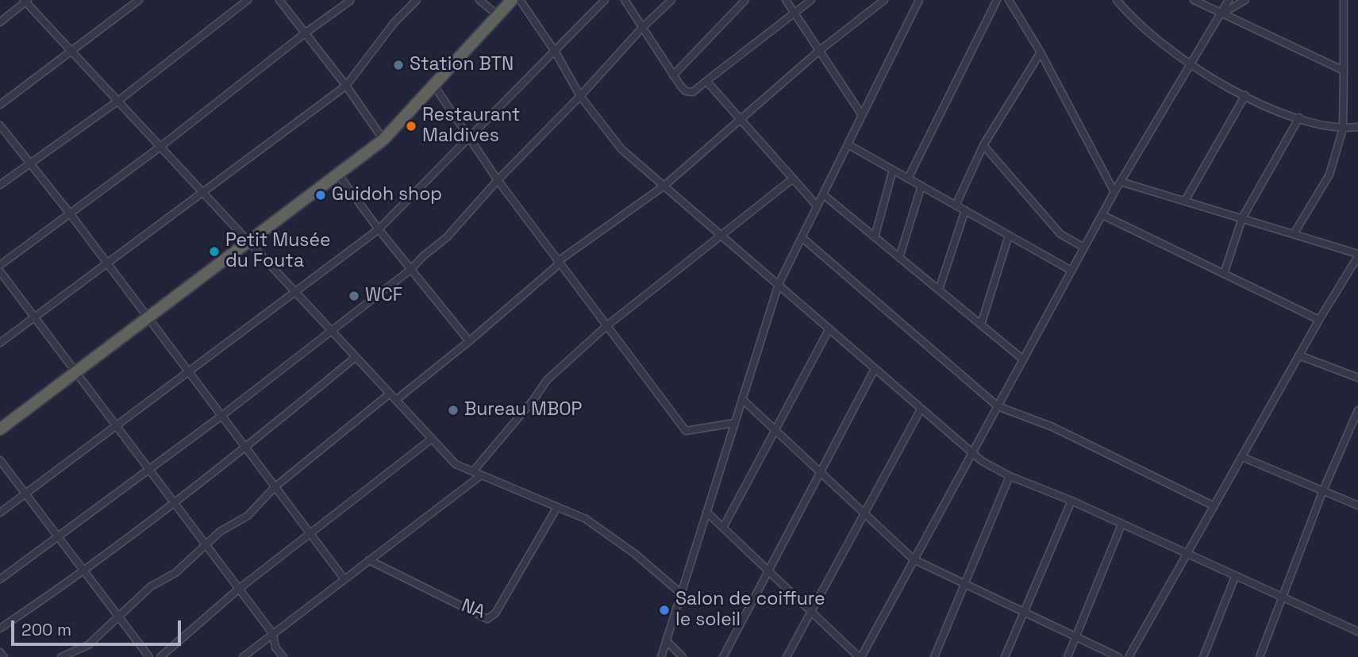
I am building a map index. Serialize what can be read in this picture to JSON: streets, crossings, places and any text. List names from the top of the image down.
{
  "streets": {
    "street": ["NA"]
  },
  "places": [
    "Station BTN",
    "Restaurant Maldives",
    "Guidoh shop",
    "Petit Musée du Fouta",
    "WCF",
    "Bureau MBOP",
    "Salon de coiffure le soleil"
  ],
  "scale_bar": "200 m"
}
